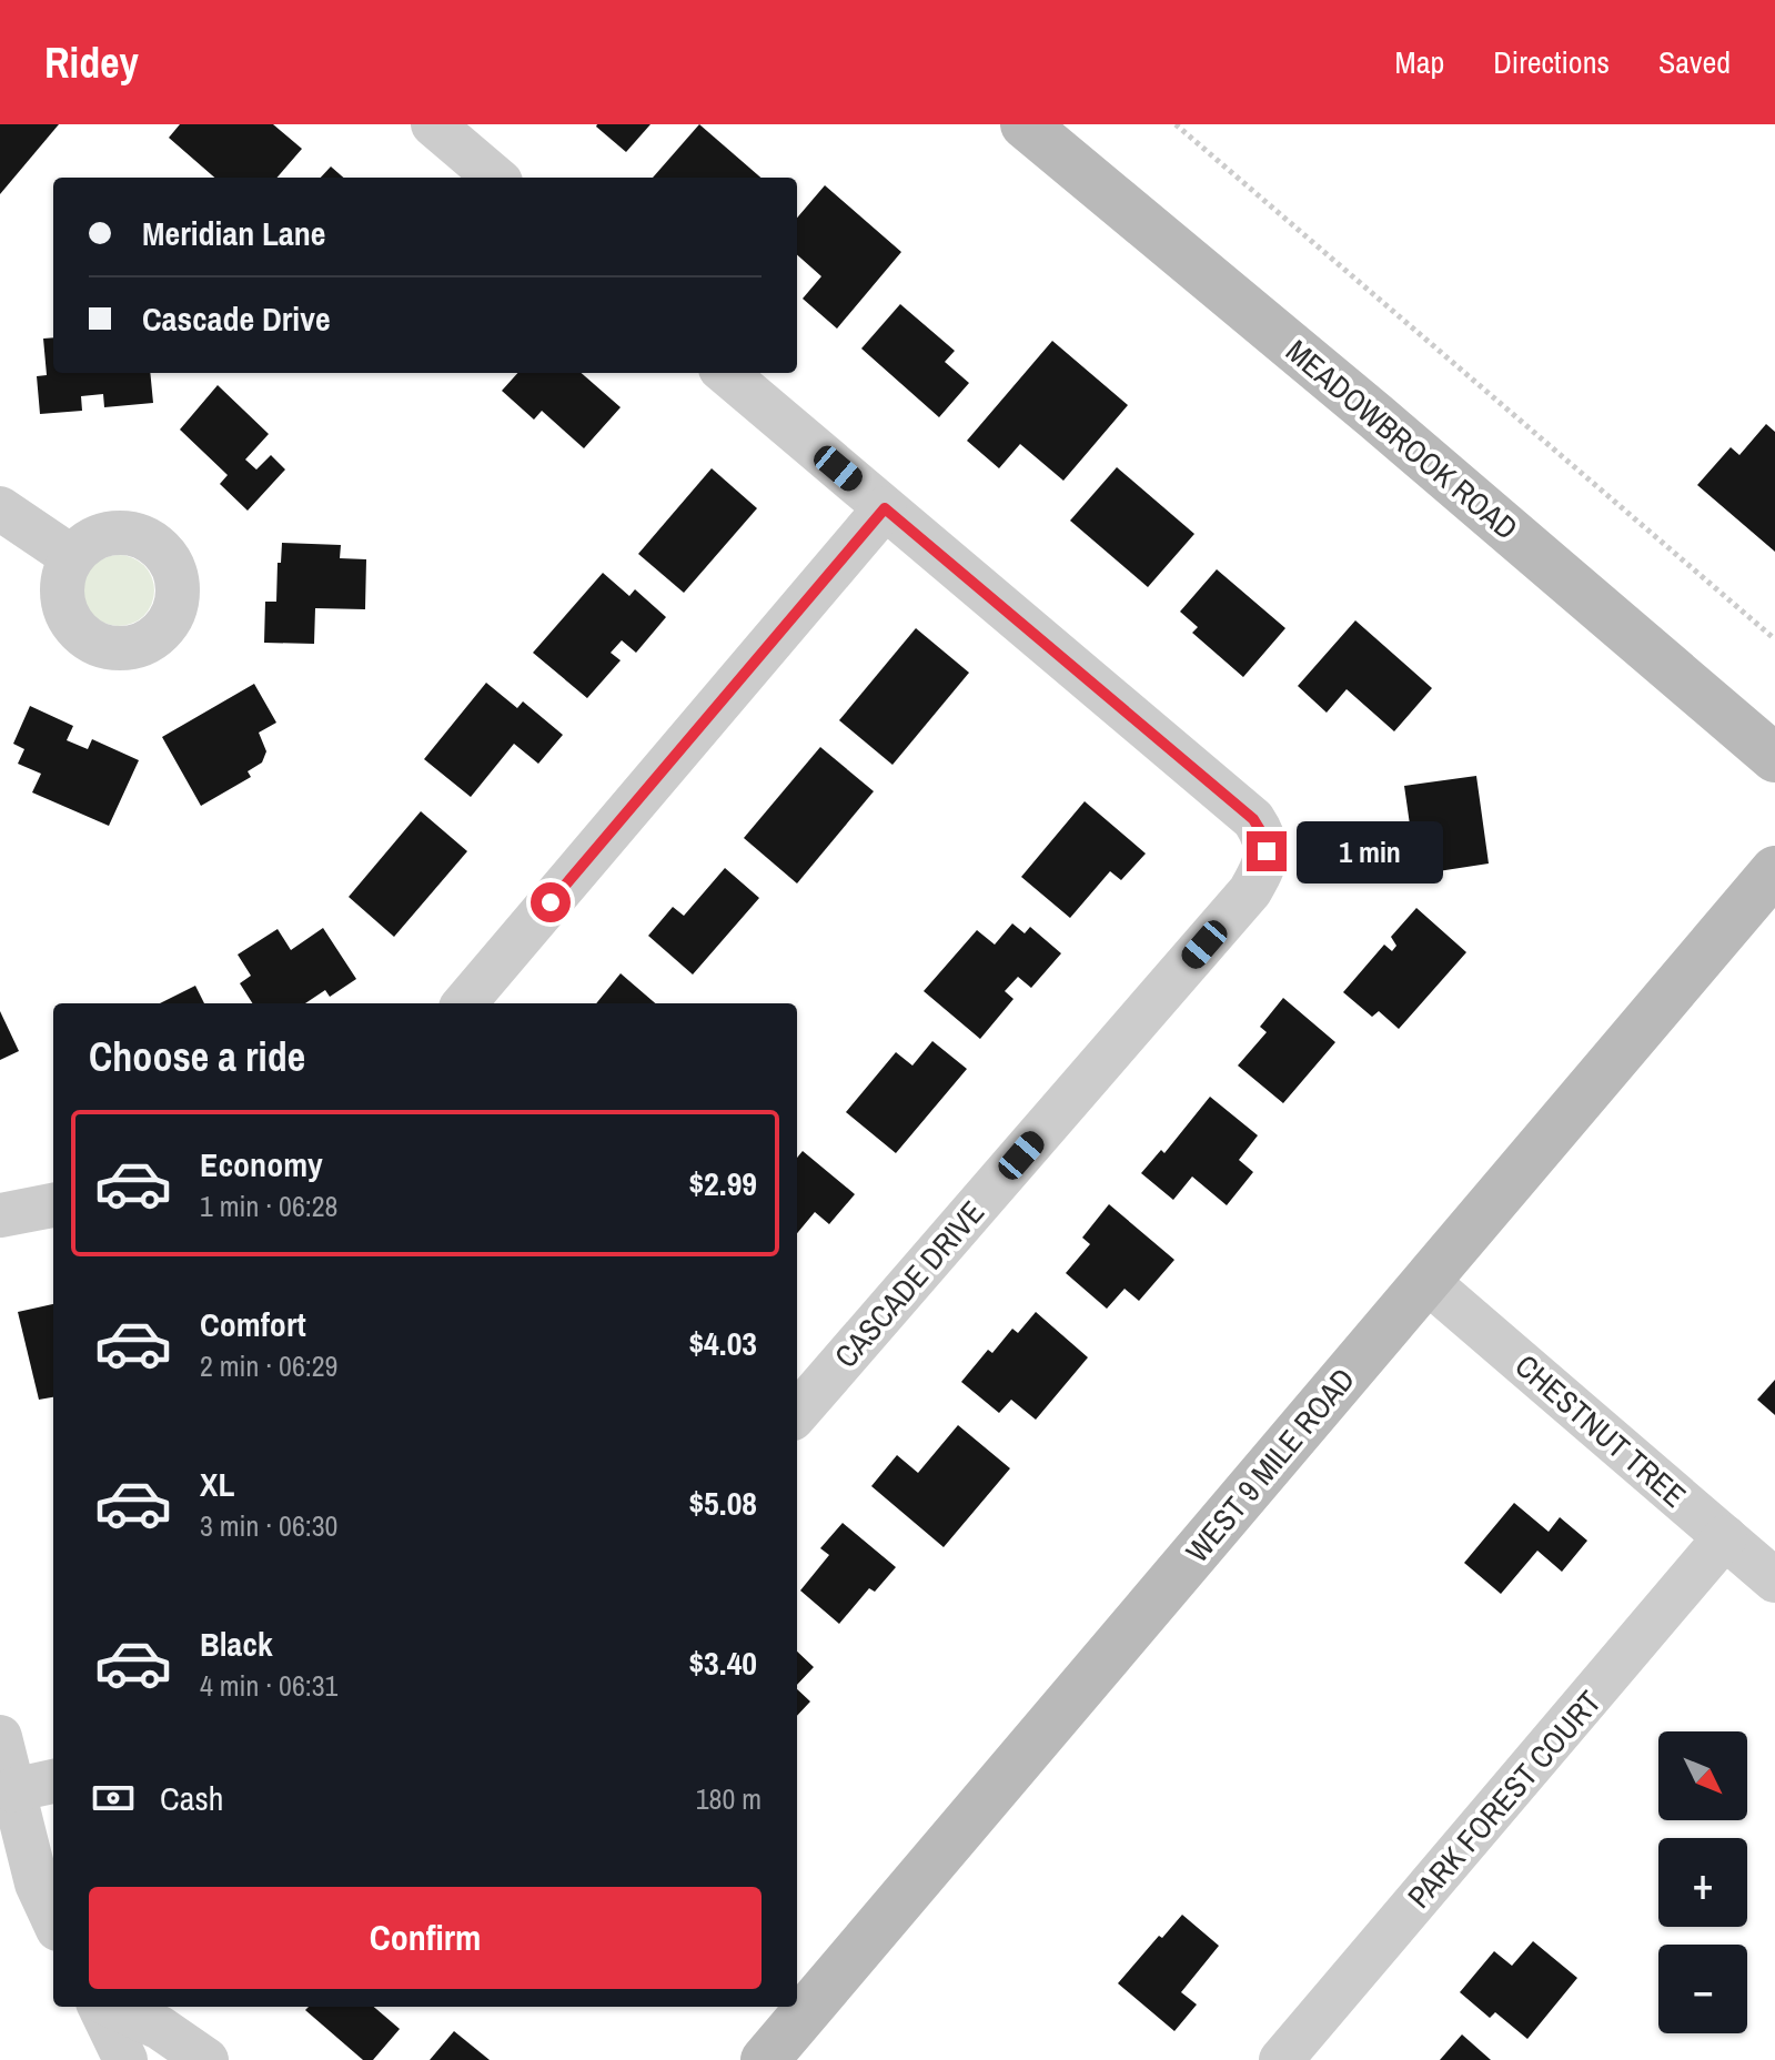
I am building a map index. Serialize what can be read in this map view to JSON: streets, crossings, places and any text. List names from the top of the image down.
{
  "streets": {
    "street": [
      "MEADOWBROOK ROAD",
      "CASCADE DRIVE",
      "CHESTNUT TREE",
      "WEST 9 MILE ROAD",
      "PARK FOREST COURT"
    ]
  },
  "crossings": [
    ["CHESTNUT TREE", "WEST 9 MILE ROAD"],
    ["CHESTNUT TREE", "PARK FOREST COURT"]
  ],
  "north": "bottom right",
  "page": {
    "header": "Ridey",
    "nav": ["Map", "Directions", "Saved"],
    "banner": ["Meridian Lane", "Cascade Drive"],
    "bubble": "1 min",
    "heading": "Choose a ride",
    "list": [
      {
        "name": "Economy",
        "note": "1 min · 06:28",
        "value": "$2.99"
      },
      {
        "name": "Comfort",
        "note": "2 min · 06:29",
        "value": "$4.03"
      },
      {
        "name": "XL",
        "note": "3 min · 06:30",
        "value": "$5.08"
      },
      {
        "name": "Black",
        "note": "4 min · 06:31",
        "value": "$3.40"
      }
    ],
    "map_buttons": ["+", "−"],
    "pay": ["Cash", "180 m"],
    "buttons": "Confirm"
  }
}
